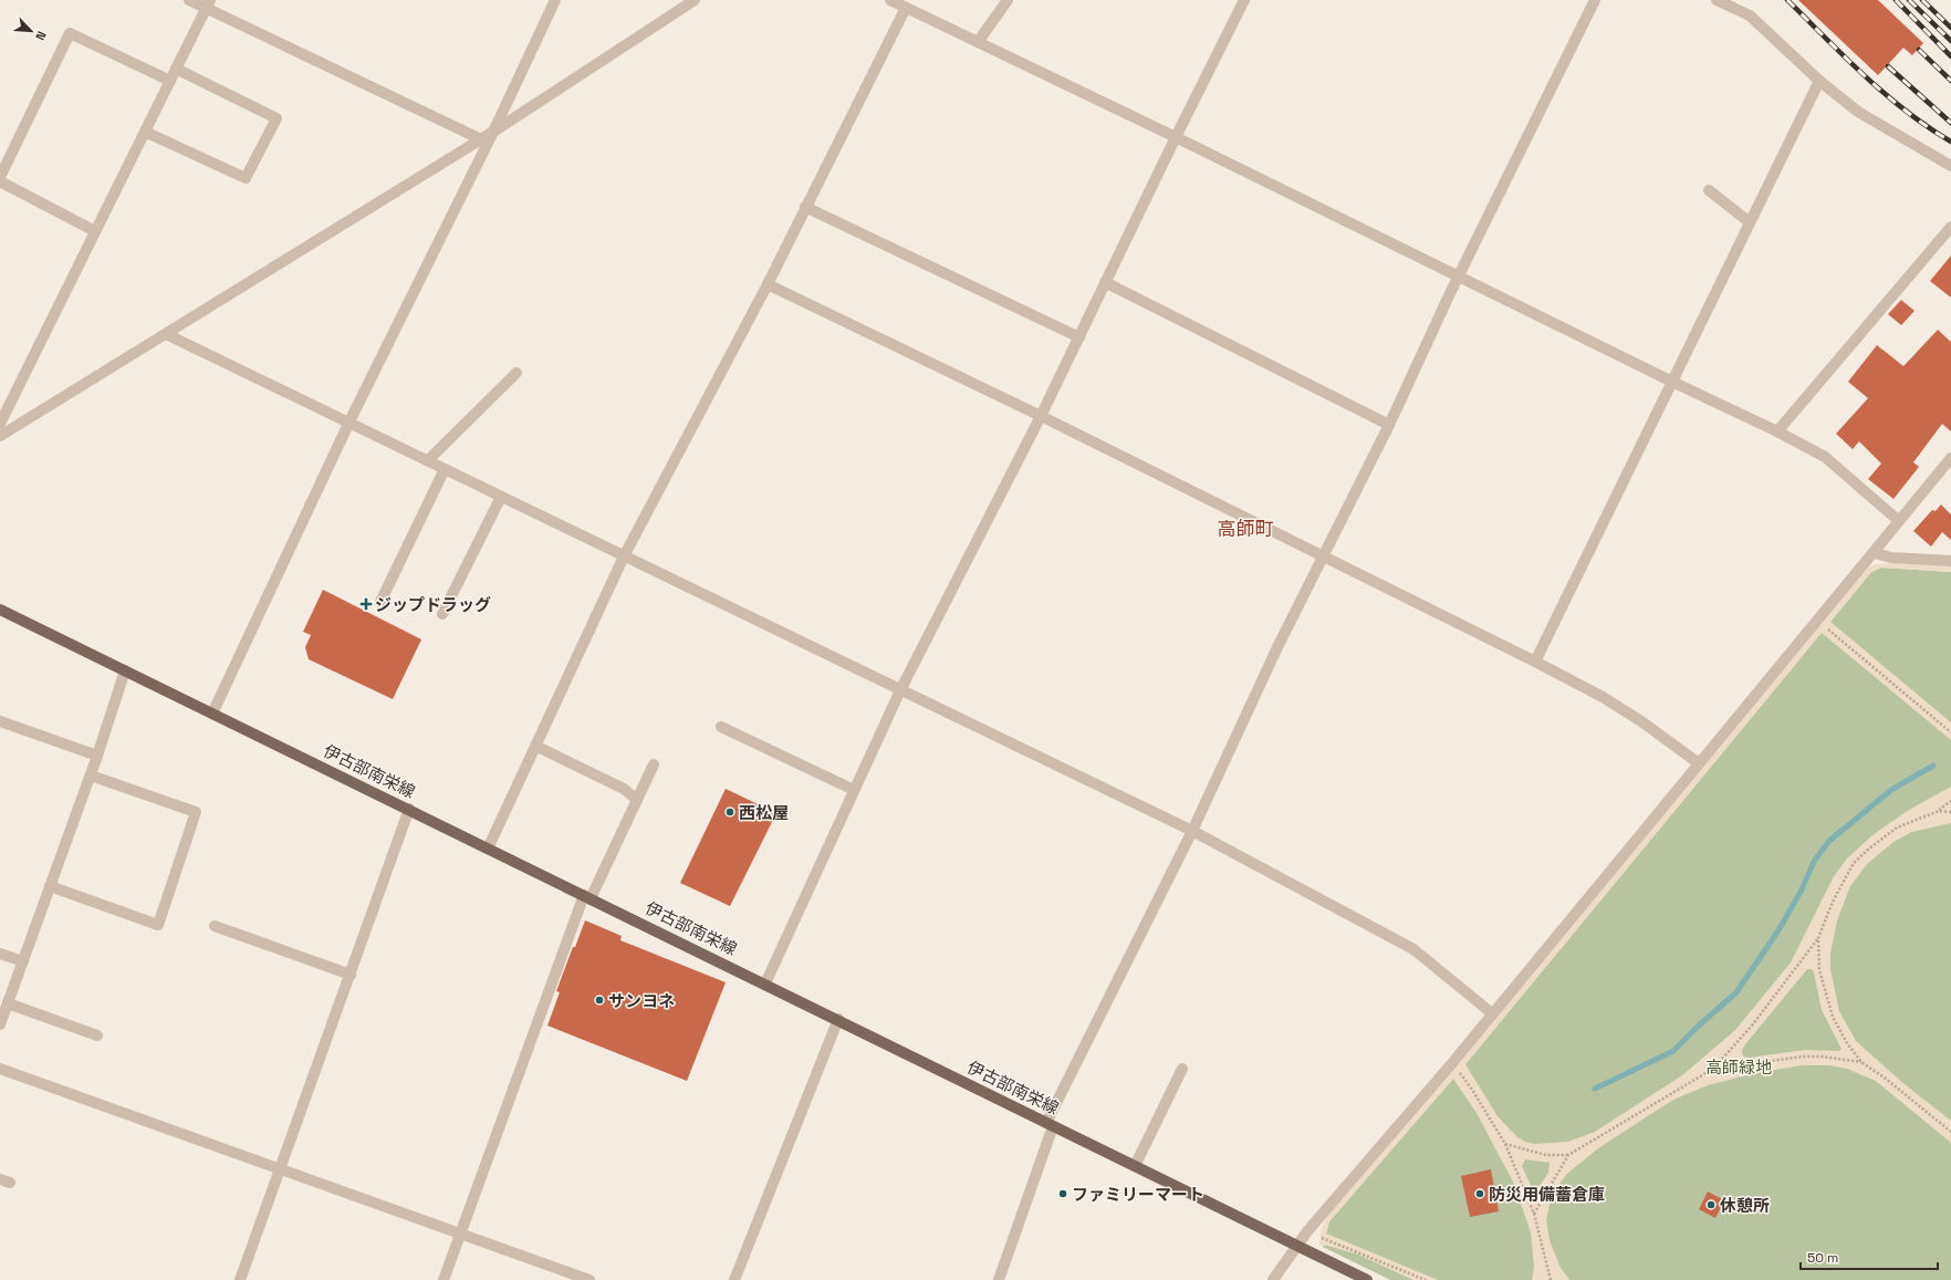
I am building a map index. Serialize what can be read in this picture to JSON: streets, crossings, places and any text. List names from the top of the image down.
{
  "streets": {
    "main road": ["伊古部南栄線"]
  },
  "districts": ["高師町"],
  "parks": ["高師緑地"],
  "places": {
    "health": ["ジップドラッグ"],
    "other": [
      "西松屋",
      "サンヨネ",
      "ファミリーマート",
      "防災用備蓄倉庫",
      "休憩所"
    ]
  },
  "scale_bar": "50 m",
  "north": "bottom right"
}
